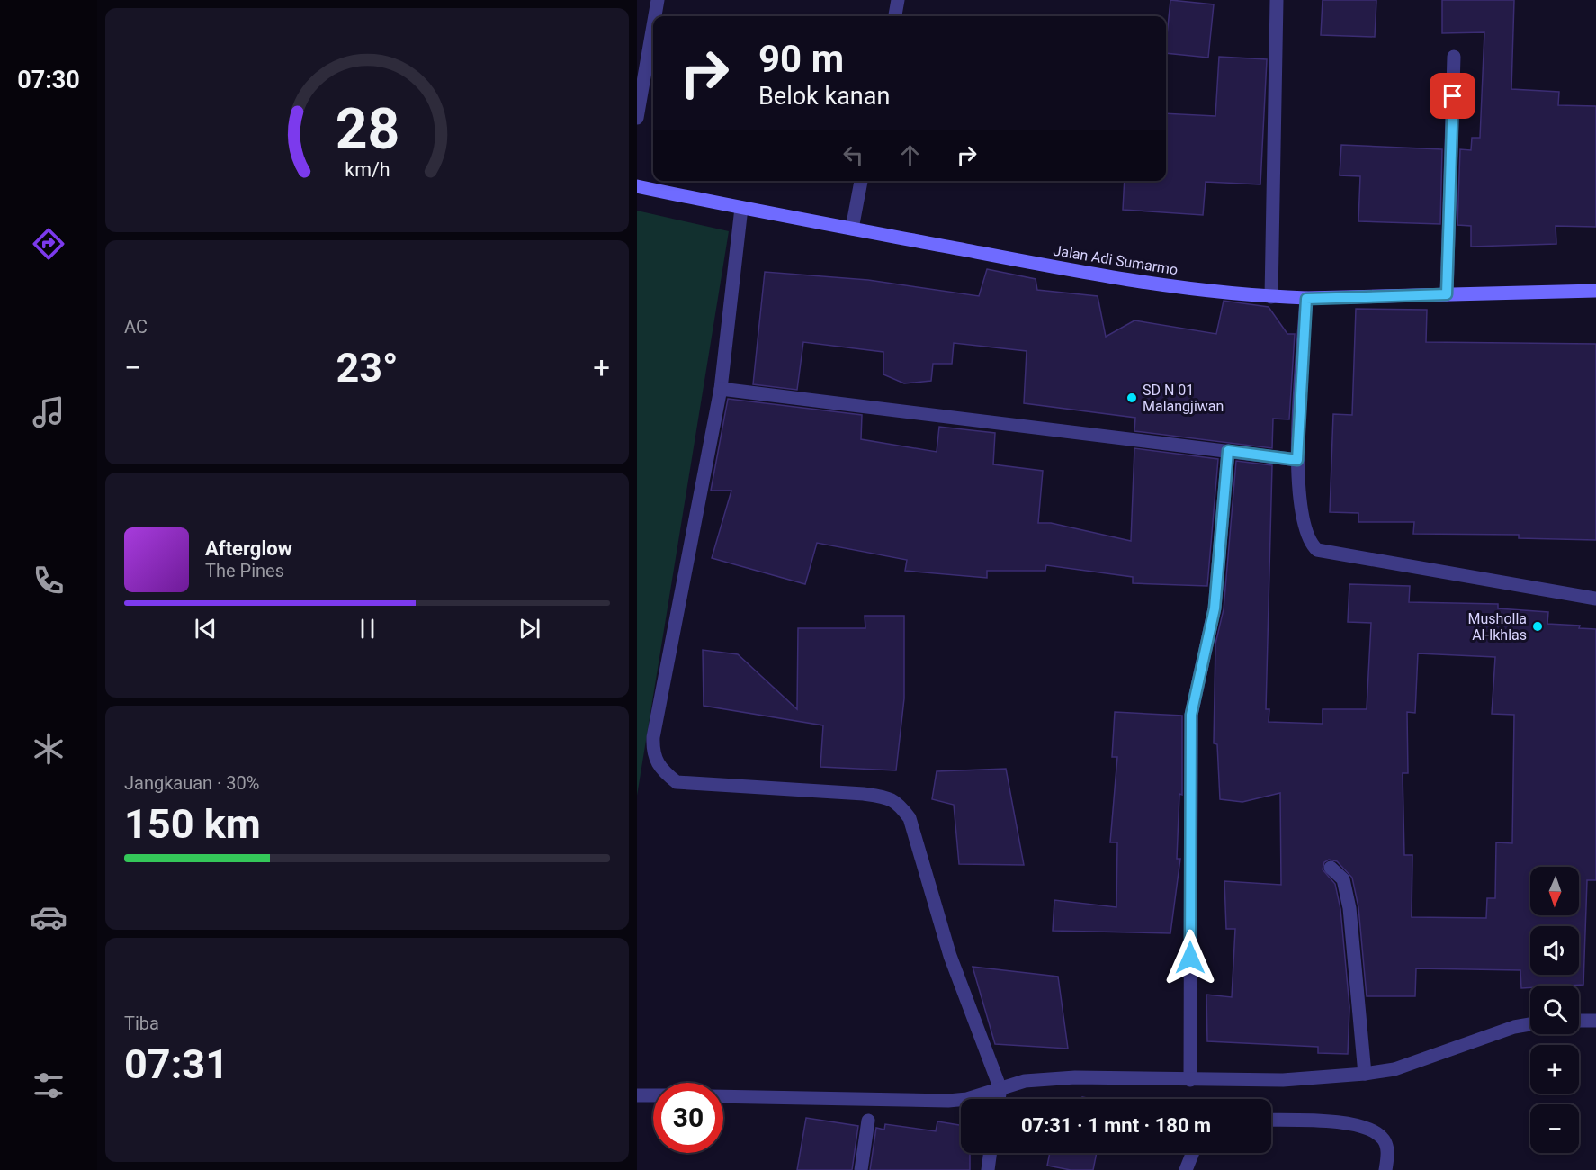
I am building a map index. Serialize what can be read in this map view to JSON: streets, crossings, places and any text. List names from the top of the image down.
{
  "streets": {
    "main road": ["Jalan Adi Sumarmo"]
  },
  "places": ["SD N 01 Malangjiwan", "Musholla Al-Ikhlas"],
  "north": "bottom",
  "page": {
    "tabs": "07:30",
    "turn": ["90 m", "Belok kanan"],
    "tile": [
      "AC",
      ["Jangkauan · 30%", "150 km"],
      ["Tiba", "07:31"]
    ],
    "heat": ["−", "23°", "+"],
    "song": ["Afterglow", "The Pines"],
    "map_buttons": ["+", "−"],
    "limit": "30",
    "trip": "07:31 · 1 mnt · 180 m",
    "gauge": ["28", "km/h"]
  }
}
